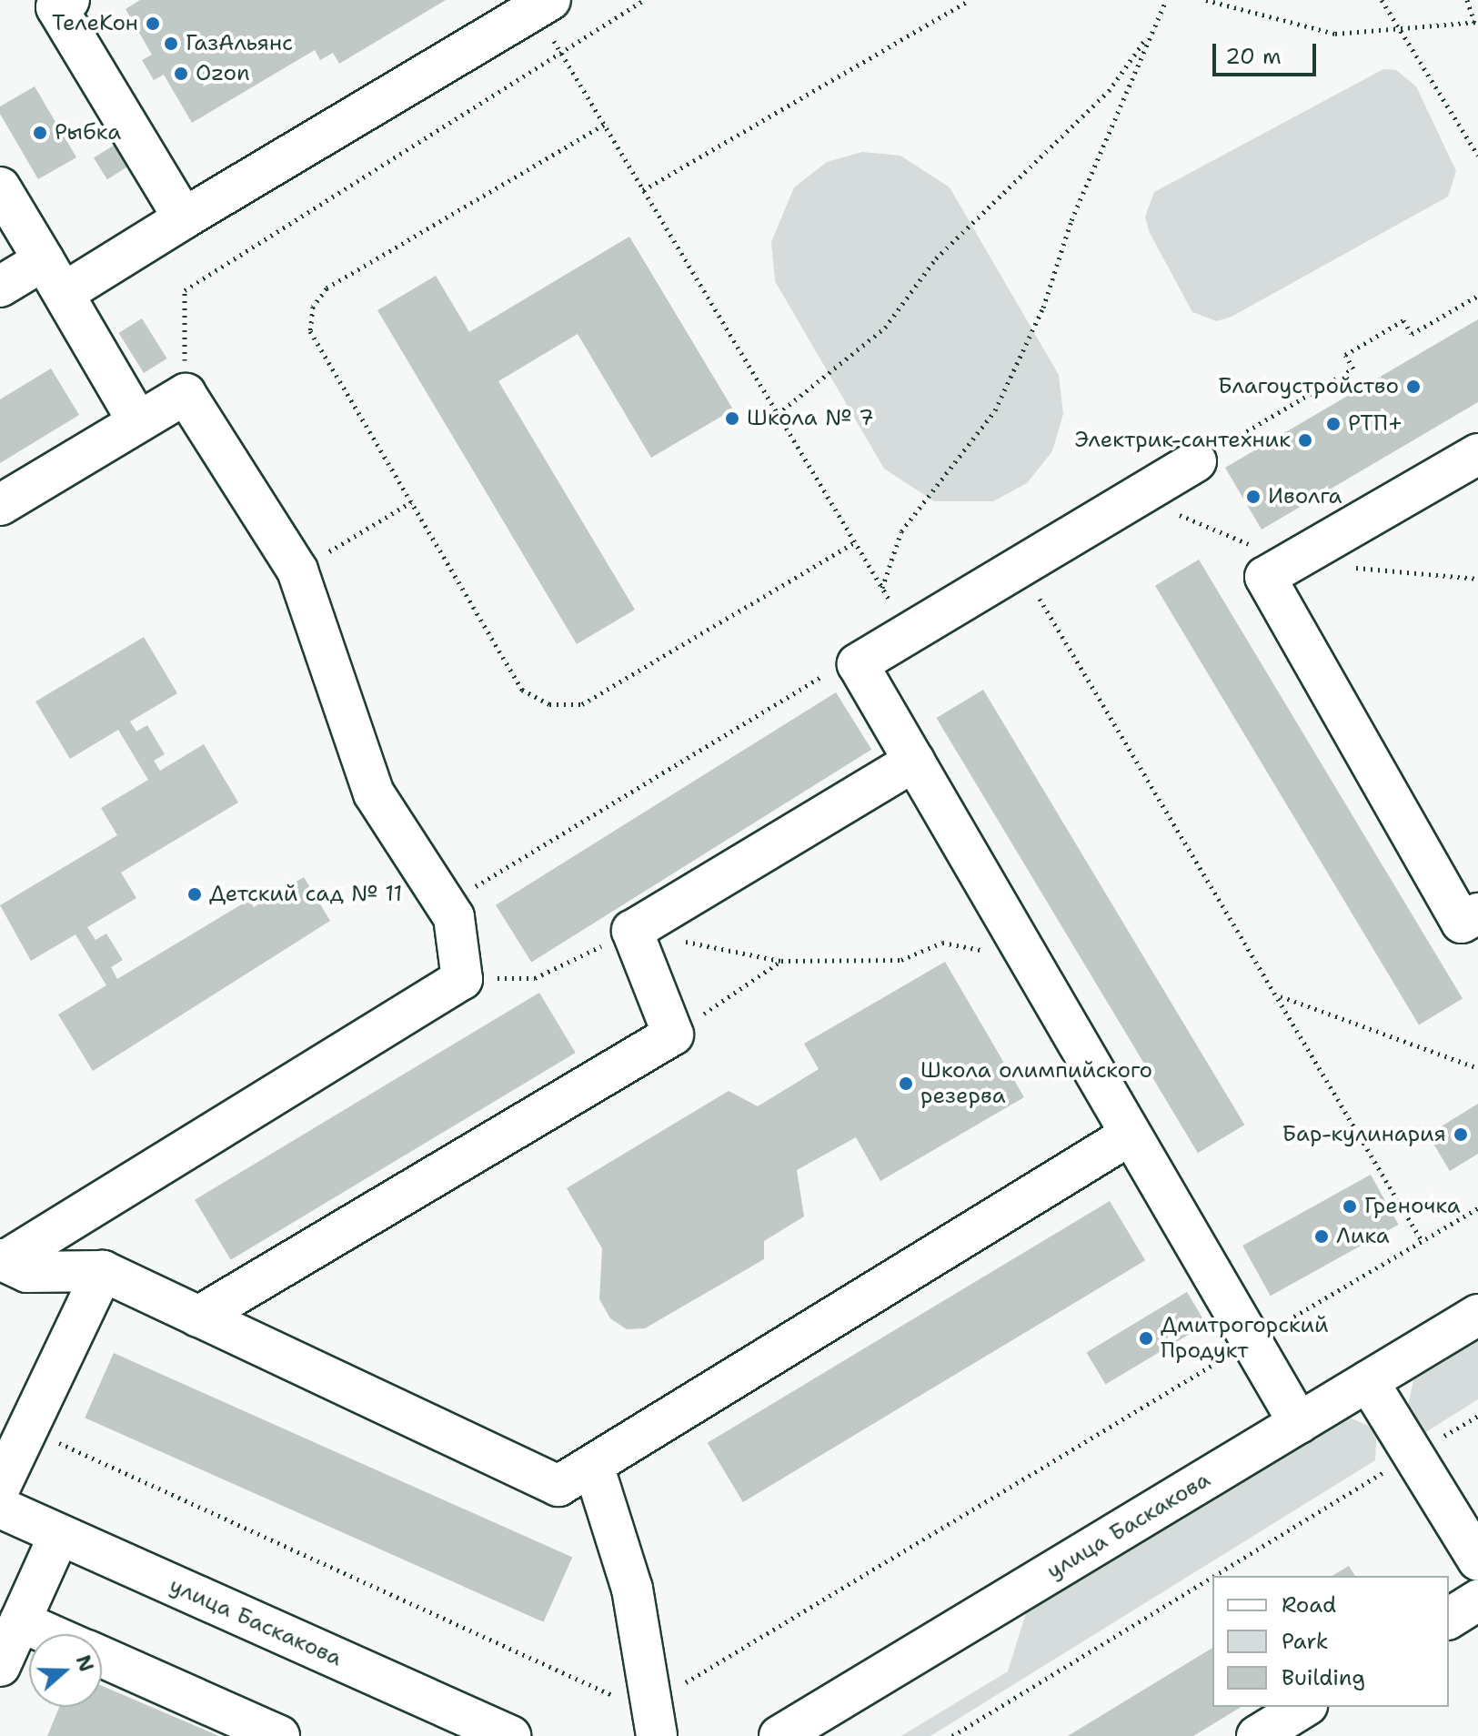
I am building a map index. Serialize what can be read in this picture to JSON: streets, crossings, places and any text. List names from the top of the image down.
{
  "streets": {
    "street": ["улица Баскакова"]
  },
  "places": [
    "ТелеКон",
    "ГазАльянс",
    "Ozon",
    "Рыбка",
    "Благоустройство",
    "Школа № 7",
    "РТП+",
    "Электрик-сантехник",
    "Иволга",
    "Детский сад № 11",
    "Школа олимпийского резерва",
    "Бар-кулинария",
    "Греночка",
    "Лика",
    "Дмитрогорский Продукт"
  ],
  "legend": ["Road", "Park", "Building"],
  "scale_bar": "20 m",
  "north": "right"
}
